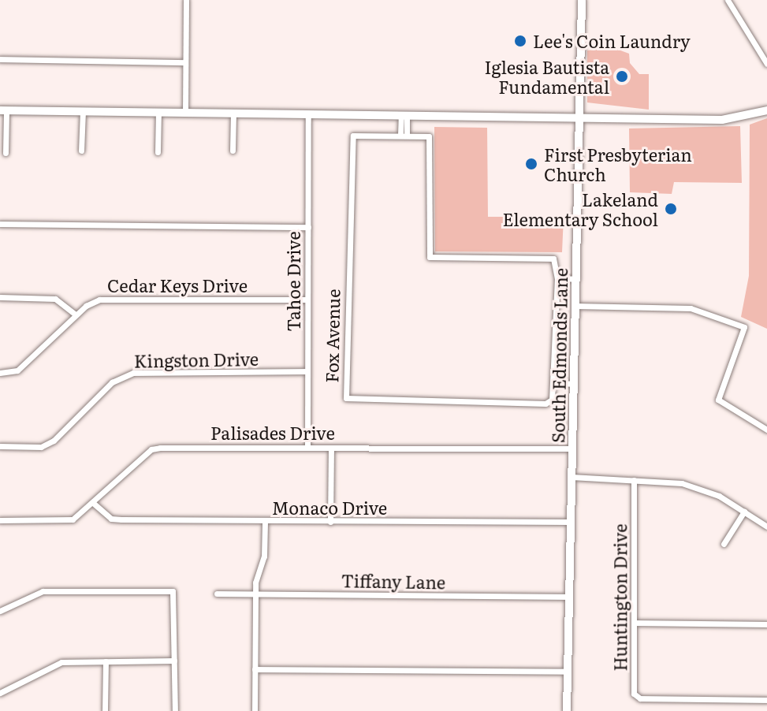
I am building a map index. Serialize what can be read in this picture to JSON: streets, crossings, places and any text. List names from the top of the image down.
{
  "streets": {
    "main road": ["South Edmonds Lane"],
    "street": [
      "Tahoe Drive",
      "Cedar Keys Drive",
      "Fox Avenue",
      "Kingston Drive",
      "Palisades Drive",
      "Monaco Drive",
      "Tiffany Lane",
      "Huntington Drive"
    ]
  },
  "crossings": [
    ["Tahoe Drive", "Cedar Keys Drive"],
    ["Tahoe Drive", "Kingston Drive"],
    ["Tahoe Drive", "Palisades Drive"],
    ["South Edmonds Lane", "Palisades Drive"],
    ["South Edmonds Lane", "Monaco Drive"],
    ["South Edmonds Lane", "Tiffany Lane"],
    ["Palisades Drive", "Monaco Drive"]
  ],
  "places": [
    "Lee's Coin Laundry",
    "Iglesia Bautista Fundamental",
    "First Presbyterian Church",
    "Lakeland Elementary School"
  ]
}
